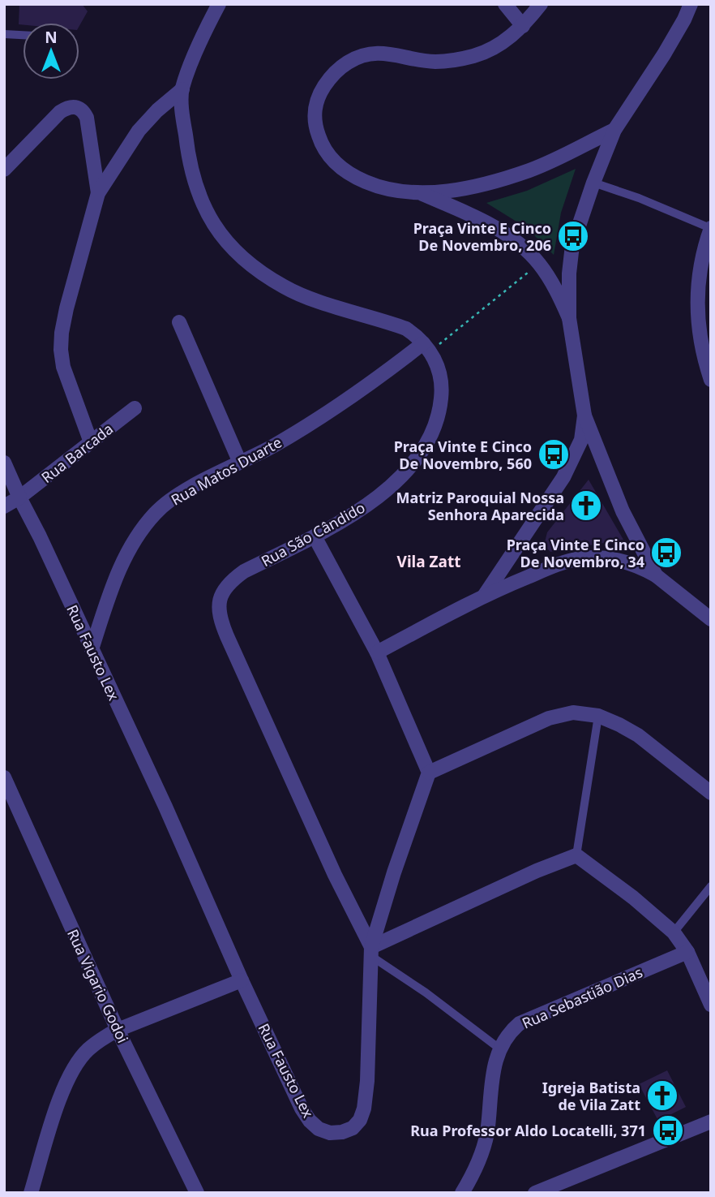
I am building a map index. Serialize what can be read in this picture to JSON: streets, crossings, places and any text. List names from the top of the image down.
{
  "streets": {
    "street": [
      "Rua Barcada",
      "Rua Matos Duarte",
      "Rua São Cândido",
      "Rua Fausto Lex",
      "Rua Vigario Godoi",
      "Rua Sebastião Dias"
    ]
  },
  "crossings": [
    ["Rua Barcada", "Rua Fausto Lex"],
    ["Rua Matos Duarte", "Rua São Cândido"],
    ["Rua Matos Duarte", "Rua Fausto Lex"],
    ["Rua São Cândido", "Rua Fausto Lex"]
  ],
  "districts": ["Vila Zatt"],
  "places": {
    "bus stop": [
      "Praça Vinte E Cinco De Novembro, 206",
      "Praça Vinte E Cinco De Novembro, 560",
      "Praça Vinte E Cinco De Novembro, 34",
      "Rua Professor Aldo Locatelli, 371"
    ],
    "church": ["Matriz Paroquial Nossa Senhora Aparecida", "Igreja Batista de Vila Zatt"]
  },
  "north": "top"
}
